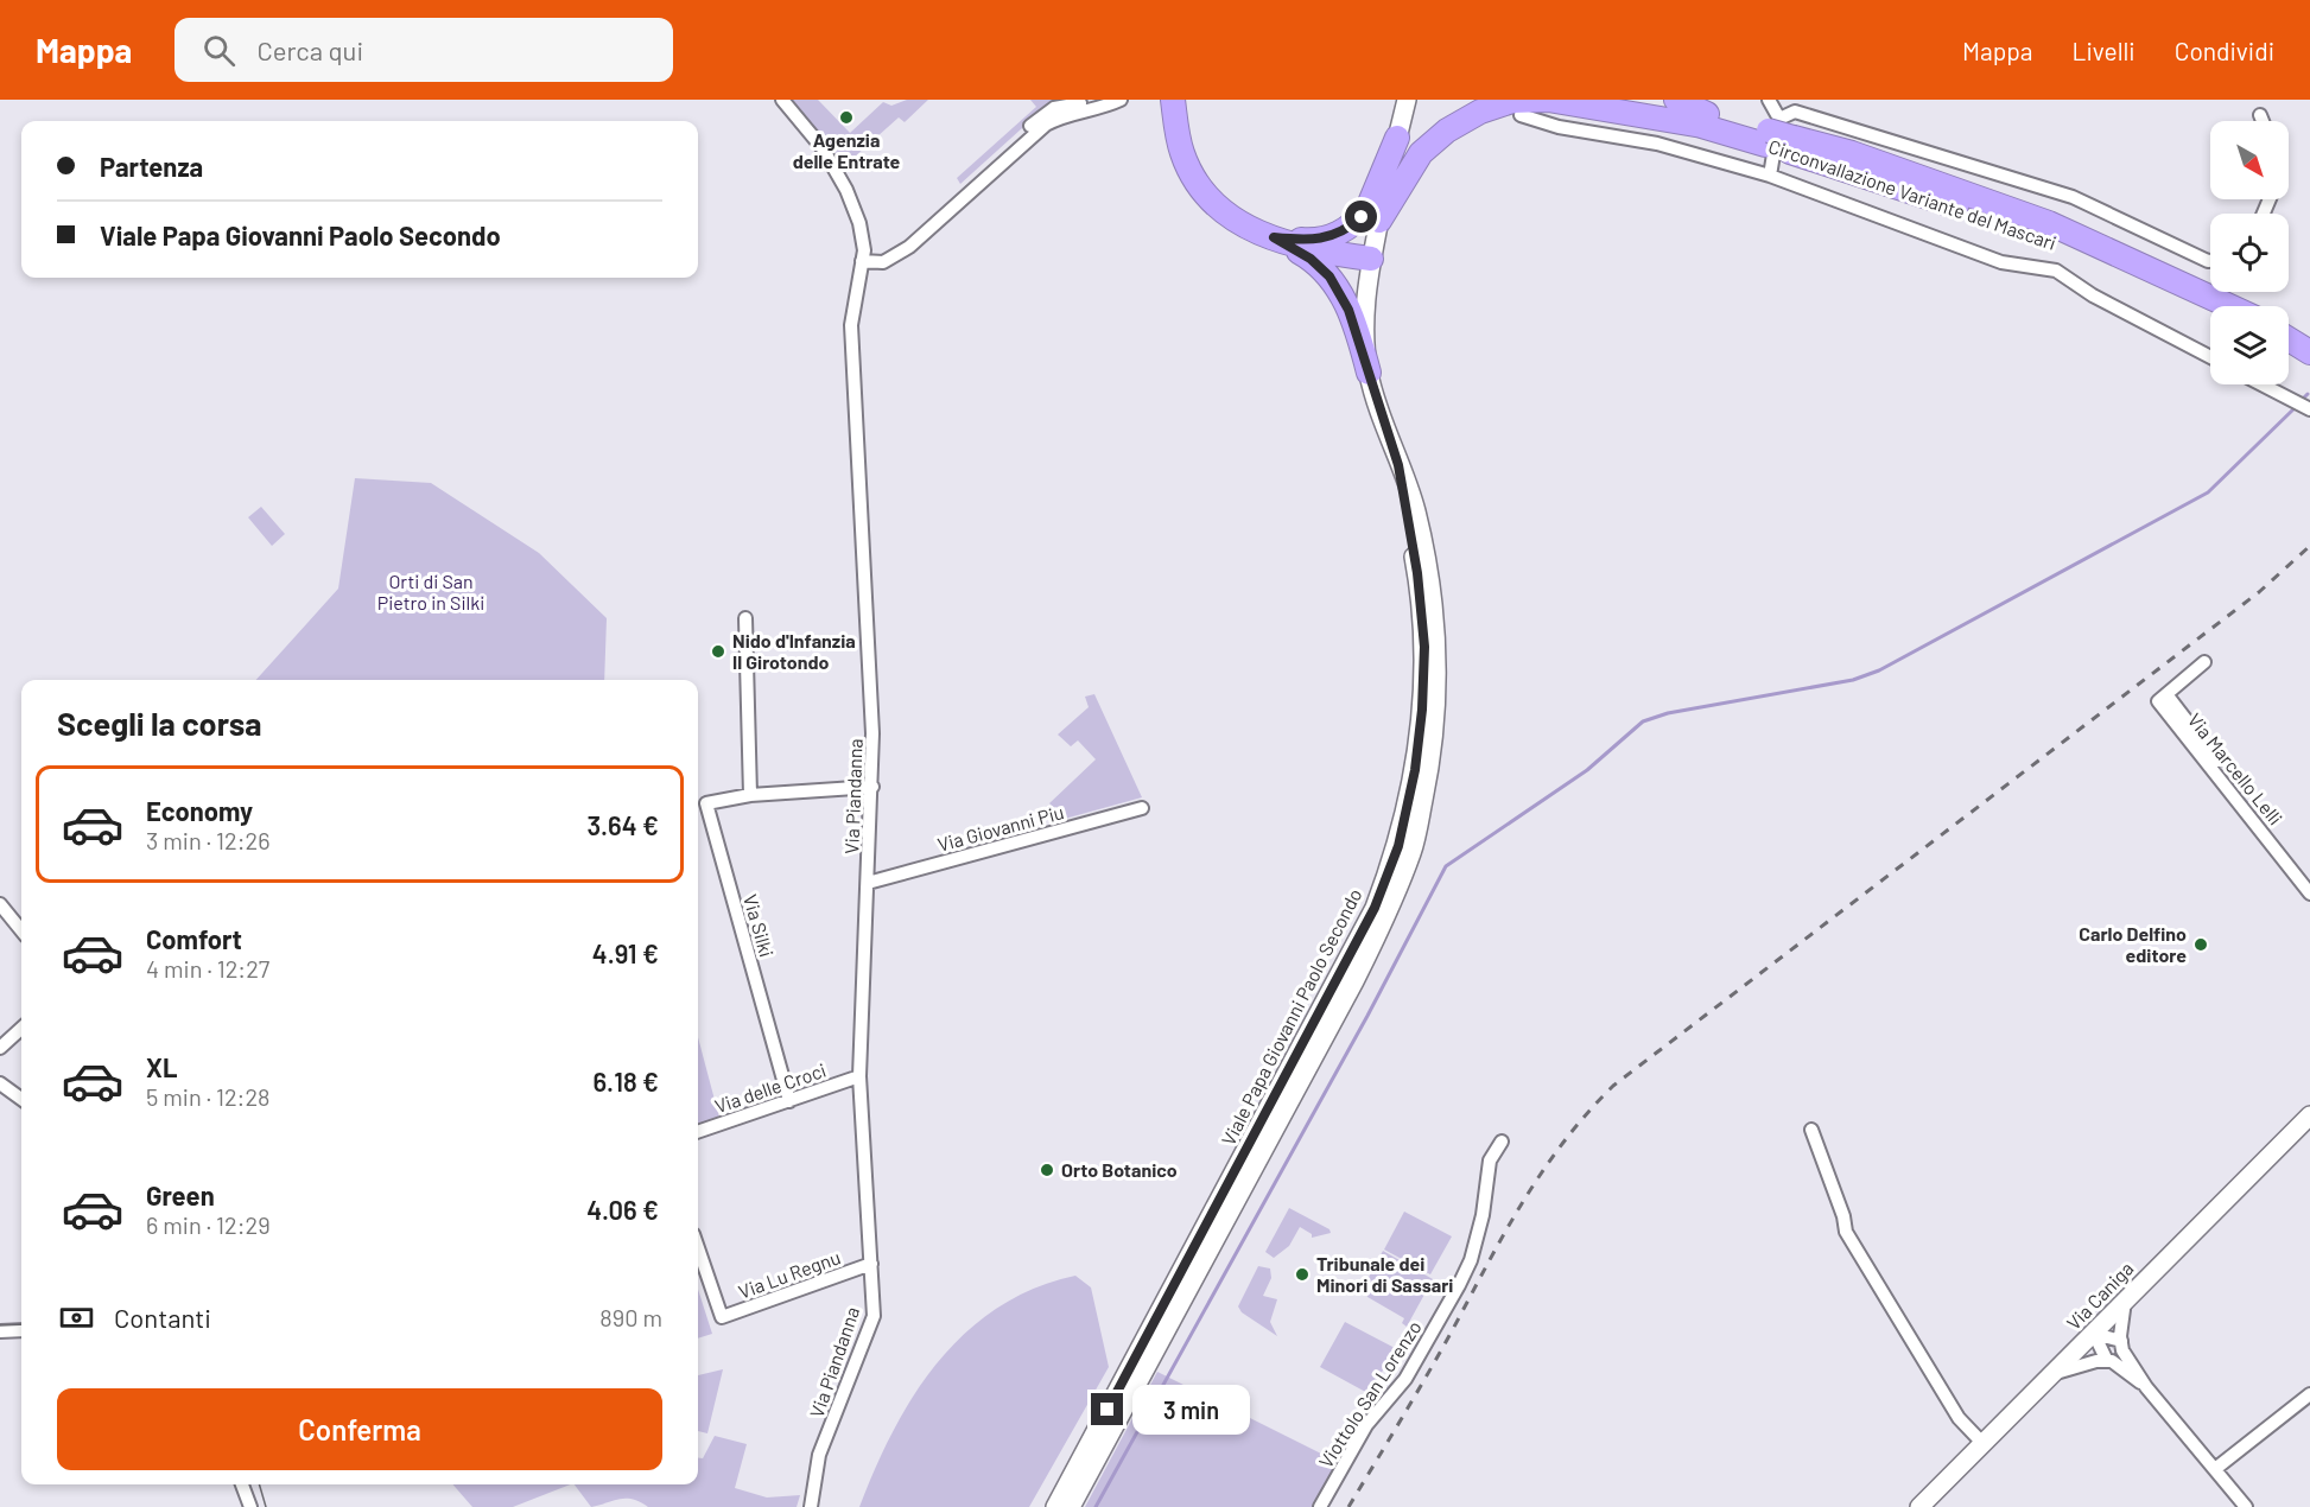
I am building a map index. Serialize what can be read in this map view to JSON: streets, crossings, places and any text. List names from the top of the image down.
{
  "streets": {
    "highway": ["Circonvallazione Variante del Mascari"],
    "main road": ["Viale Papa Giovanni Paolo Secondo", "Via Caniga"],
    "street": [
      "Via Marcello Lelli",
      "Via Piandanna",
      "Via Giovanni Piu",
      "Via Silki",
      "Via delle Croci",
      "Via Lu Regnu",
      "Viottolo San Lorenzo"
    ]
  },
  "crossings": [
    ["Via Piandanna", "Via Giovanni Piu"],
    ["Via Piandanna", "Via Silki"],
    ["Via Piandanna", "Via delle Croci"],
    ["Via Piandanna", "Via Lu Regnu"],
    ["Via Silki", "Via delle Croci"]
  ],
  "parks": ["Orti di San Pietro in Silki"],
  "places": [
    "Agenzia delle Entrate",
    "Nido d'Infanzia Il Girotondo",
    "Carlo Delfino editore",
    "Orto Botanico",
    "Tribunale dei Minori di Sassari"
  ],
  "north": "bottom right",
  "page": {
    "header": "Mappa",
    "search": "Cerca qui",
    "nav": ["Mappa", "Livelli", "Condividi"],
    "banner": ["Partenza", "Viale Papa Giovanni Paolo Secondo"],
    "heading": "Scegli la corsa",
    "list": [
      {
        "name": "Economy",
        "note": "3 min · 12:26",
        "value": "3.64 €"
      },
      {
        "name": "Comfort",
        "note": "4 min · 12:27",
        "value": "4.91 €"
      },
      {
        "name": "XL",
        "note": "5 min · 12:28",
        "value": "6.18 €"
      },
      {
        "name": "Green",
        "note": "6 min · 12:29",
        "value": "4.06 €"
      }
    ],
    "pay": ["Contanti", "890 m"],
    "buttons": "Conferma",
    "bubble": "3 min"
  }
}
